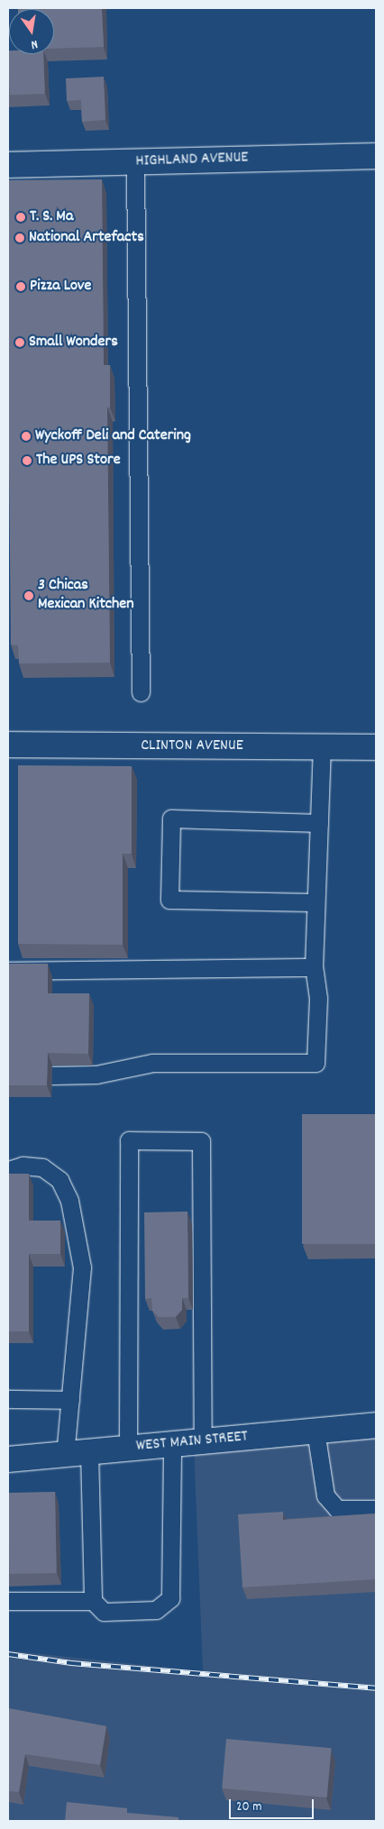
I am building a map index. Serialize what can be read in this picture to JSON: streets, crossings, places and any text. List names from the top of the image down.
{
  "streets": {
    "street": ["HIGHLAND AVENUE", "CLINTON AVENUE", "WEST MAIN STREET"]
  },
  "places": [
    "T. S. Ma",
    "National Artefacts",
    "Pizza Love",
    "Small Wonders",
    "Wyckoff Deli and Catering",
    "The UPS Store",
    "3 Chicas Mexican Kitchen"
  ],
  "scale_bar": "20 m",
  "north": "bottom"
}
